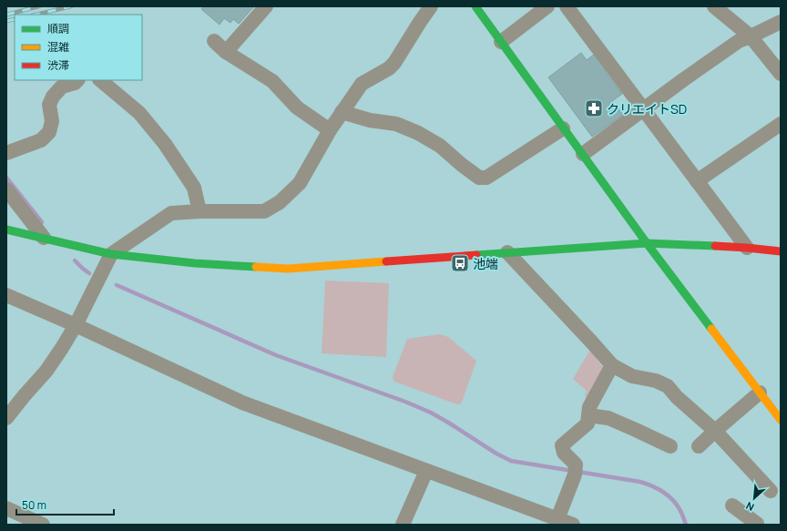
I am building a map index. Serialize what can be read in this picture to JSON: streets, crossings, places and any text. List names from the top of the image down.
{
  "places": {
    "pharmacy": ["クリエイトSD"],
    "bus stop": ["池端"]
  },
  "legend": ["順調", "混雑", "渋滞"],
  "scale_bar": "50 m",
  "north": "bottom left"
}
